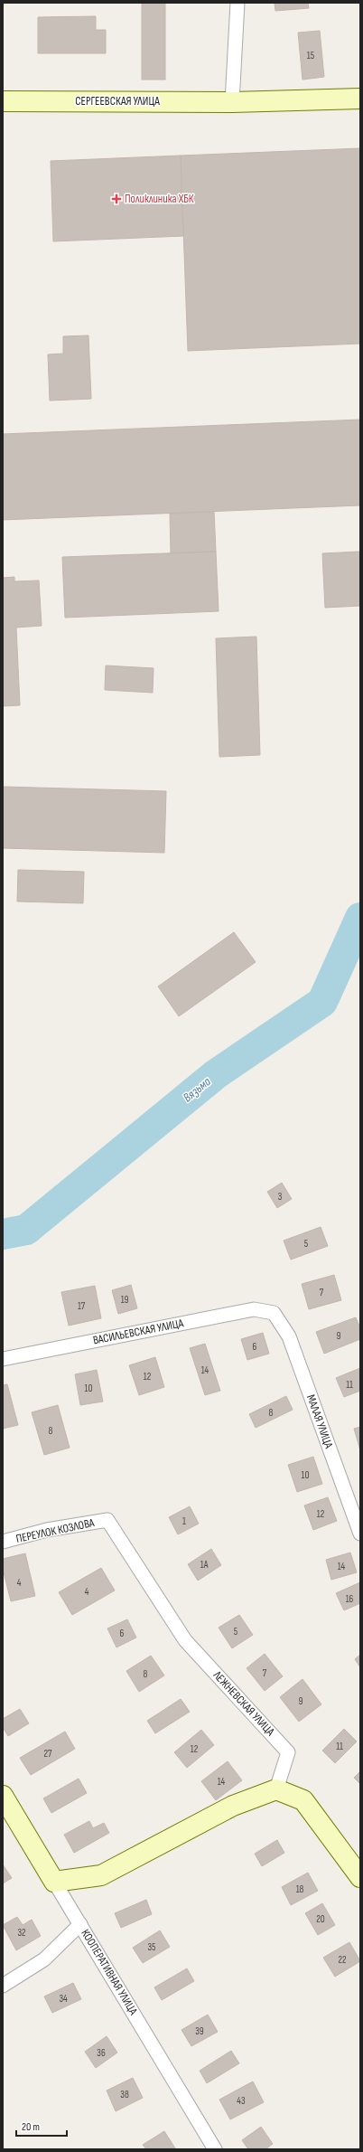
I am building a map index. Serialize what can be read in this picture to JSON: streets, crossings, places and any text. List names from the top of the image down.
{
  "streets": {
    "street": [
      "СЕРГЕЕВСКАЯ УЛИЦА",
      "ВАСИЛЬЕВСКАЯ УЛИЦА",
      "МАЛАЯ УЛИЦА",
      "ПЕРЕУЛОК КОЗЛОВА",
      "ЛЕЖНЕВСКАЯ УЛИЦА",
      "КООПЕРАТИВНАЯ УЛИЦА"
    ]
  },
  "crossings": [
    ["ВАСИЛЬЕВСКАЯ УЛИЦА", "МАЛАЯ УЛИЦА"],
    ["ПЕРЕУЛОК КОЗЛОВА", "ЛЕЖНЕВСКАЯ УЛИЦА"]
  ],
  "water": ["Вязьма"],
  "places": {
    "health": ["Поликлиника ХБК"]
  },
  "house_numbers": [
    "15",
    "3",
    "5",
    "7",
    "19",
    "17",
    "9",
    "6",
    "14",
    "12",
    "11",
    "10",
    "8",
    "8",
    "10",
    "12",
    "1",
    "1А",
    "14",
    "4",
    "4",
    "16",
    "5",
    "6",
    "7",
    "8",
    "9",
    "11",
    "12",
    "27",
    "14",
    "18",
    "20",
    "32",
    "35",
    "22",
    "34",
    "39",
    "36",
    "38",
    "43"
  ],
  "scale_bar": "20 m"
}
